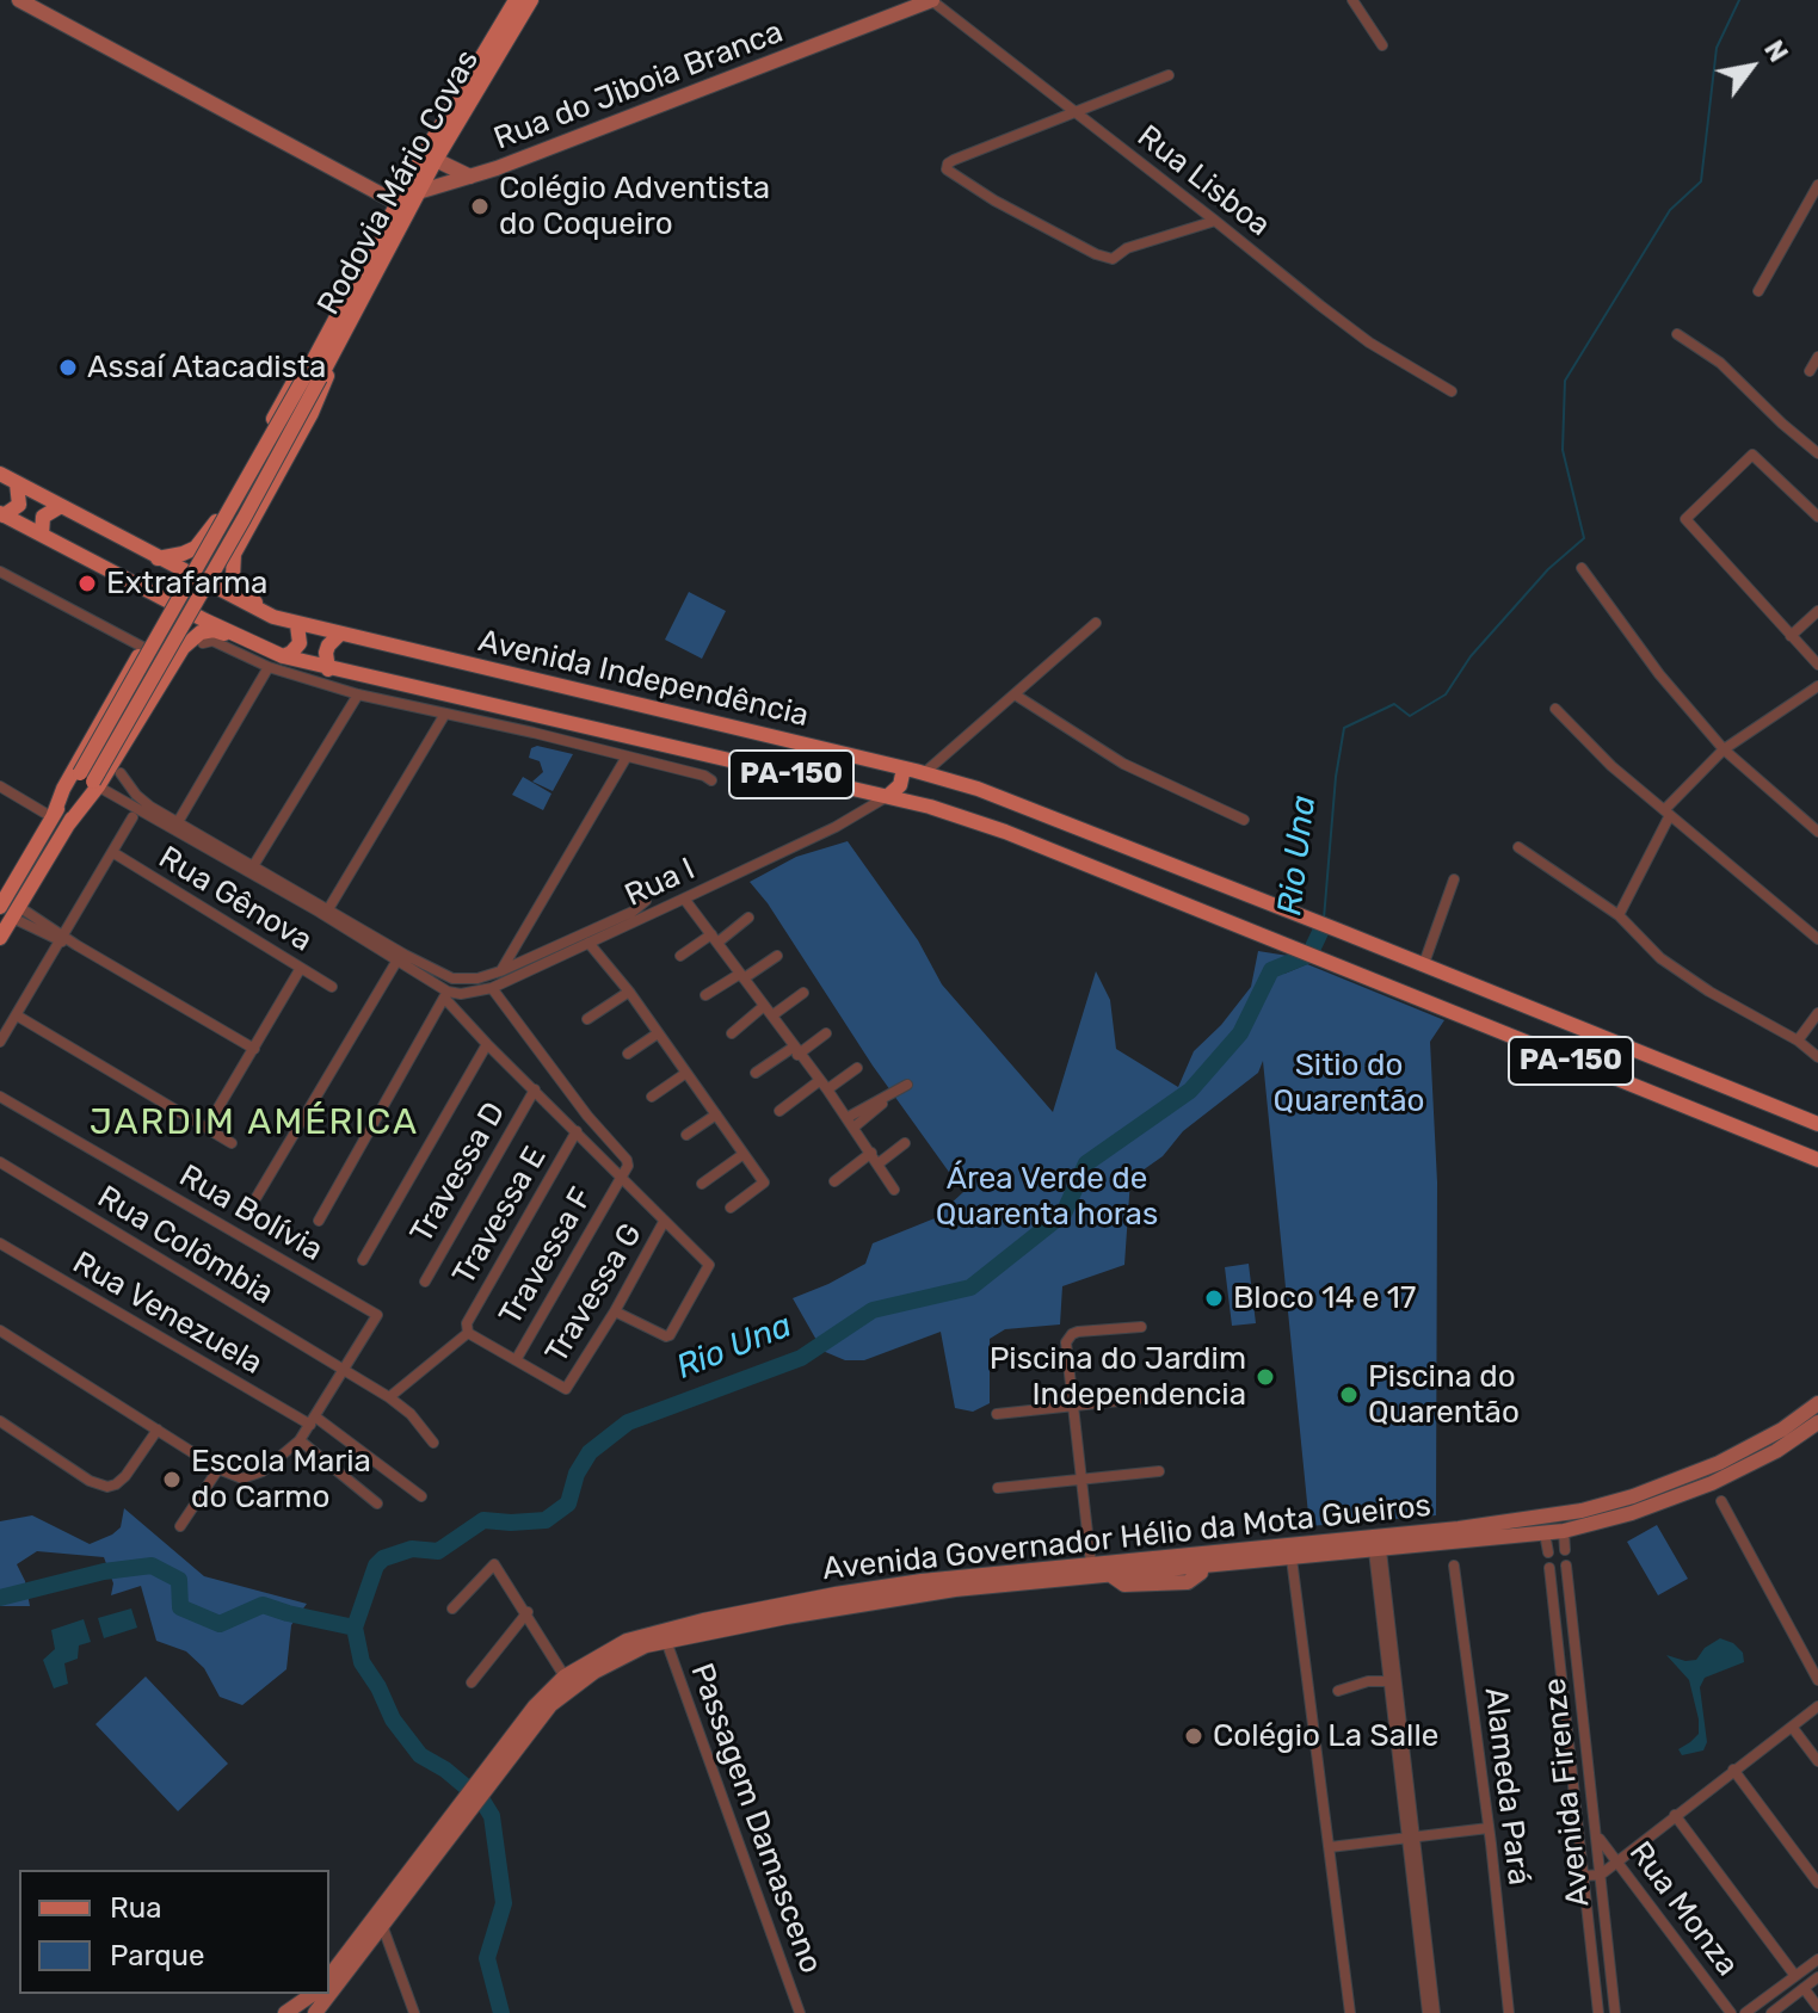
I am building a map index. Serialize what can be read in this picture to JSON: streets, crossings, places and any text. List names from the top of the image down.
{
  "streets": {
    "main road": [
      "Rua do Jiboia Branca",
      "Rodovia Mário Covas",
      "Avenida Independência",
      "PA-150",
      "Avenida Governador Hélio da Mota Gueiros"
    ],
    "street": [
      "Rua Lisboa",
      "Rua I",
      "Rua Gênova",
      "Travessa D",
      "Rua Bolívia",
      "Travessa E",
      "Rua Colômbia",
      "Travessa F",
      "Travessa G",
      "Rua Venezuela",
      "Alameda Pará",
      "Avenida Firenze",
      "Passagem Damasceno",
      "Rua Monza"
    ]
  },
  "crossings": [
    ["Rua do Jiboia Branca", "Rua Lisboa"],
    ["Rua do Jiboia Branca", "Rodovia Mário Covas"],
    ["Avenida Independência", "Rua I"],
    ["Rua Bolívia", "Rua Colômbia"],
    ["Travessa F", "Travessa G"],
    ["Avenida Governador Hélio da Mota Gueiros", "Passagem Damasceno"],
    ["Avenida Firenze", "Rua Monza"]
  ],
  "districts": ["JARDIM AMÉRICA"],
  "water": ["Rio Una"],
  "parks": ["Sitio do Quarentão", "Área Verde de Quarenta horas"],
  "places": [
    "Colégio Adventista do Coqueiro",
    "Assaí Atacadista",
    "Extrafarma",
    "Bloco 14 e 17",
    "Piscina do Jardim Independencia",
    "Piscina do Quarentão",
    "Escola Maria do Carmo",
    "Colégio La Salle"
  ],
  "legend": ["Rua", "Parque"],
  "north": "top right"
}
